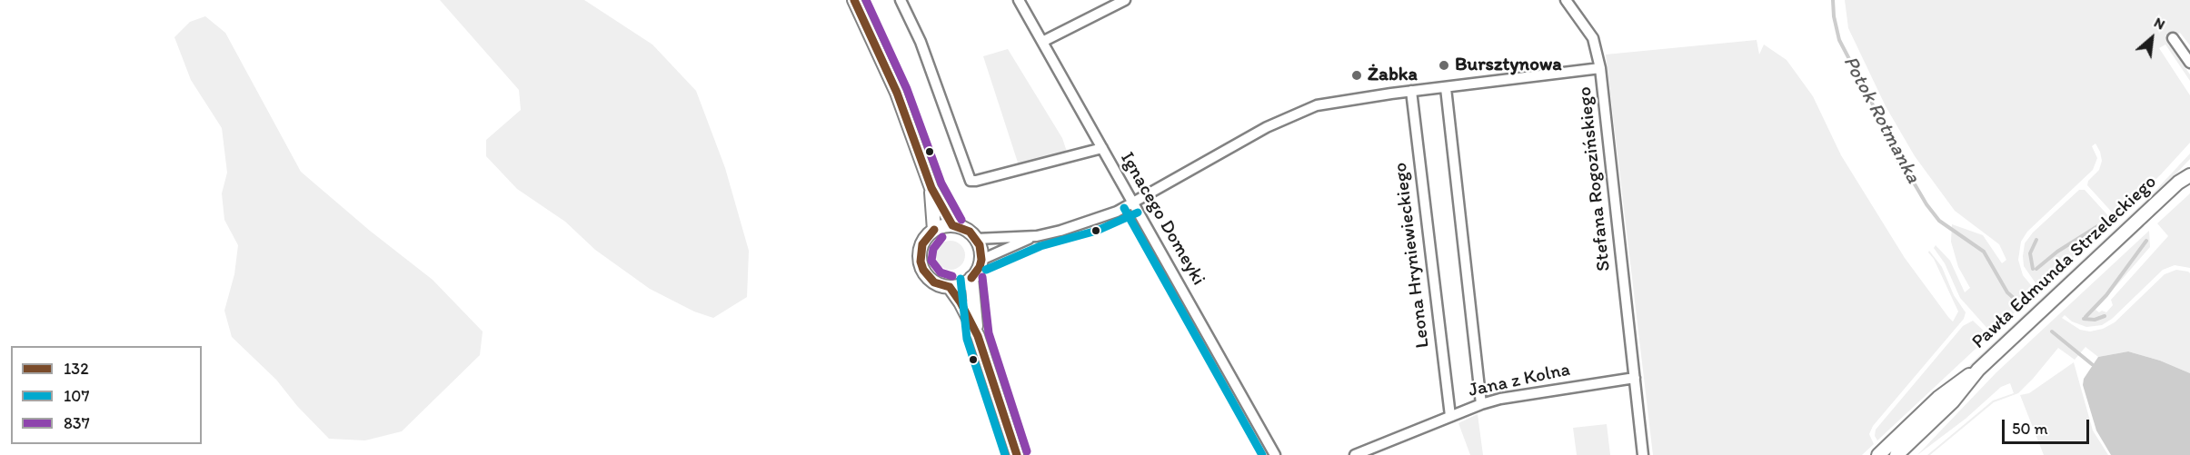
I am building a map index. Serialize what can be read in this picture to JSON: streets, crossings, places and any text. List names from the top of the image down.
{
  "streets": {
    "main road": ["Pawła Edmunda Strzeleckiego"],
    "street": [
      "Stefana Rogozińskiego",
      "Ignacego Domeyki",
      "Leona Hryniewieckiego",
      "Jana z Kolna"
    ]
  },
  "crossings": [
    ["Stefana Rogozińskiego", "Ignacego Domeyki"],
    ["Stefana Rogozińskiego", "Leona Hryniewieckiego"],
    ["Stefana Rogozińskiego", "Jana z Kolna"],
    ["Leona Hryniewieckiego", "Jana z Kolna"]
  ],
  "water": ["Potok Rotmanka"],
  "places": ["Bursztynowa", "Żabka"],
  "lines": ["transit line 132", "transit line 837", "transit line 107"],
  "legend": ["132", "107", "837"],
  "scale_bar": "50 m",
  "north": "top right"
}
